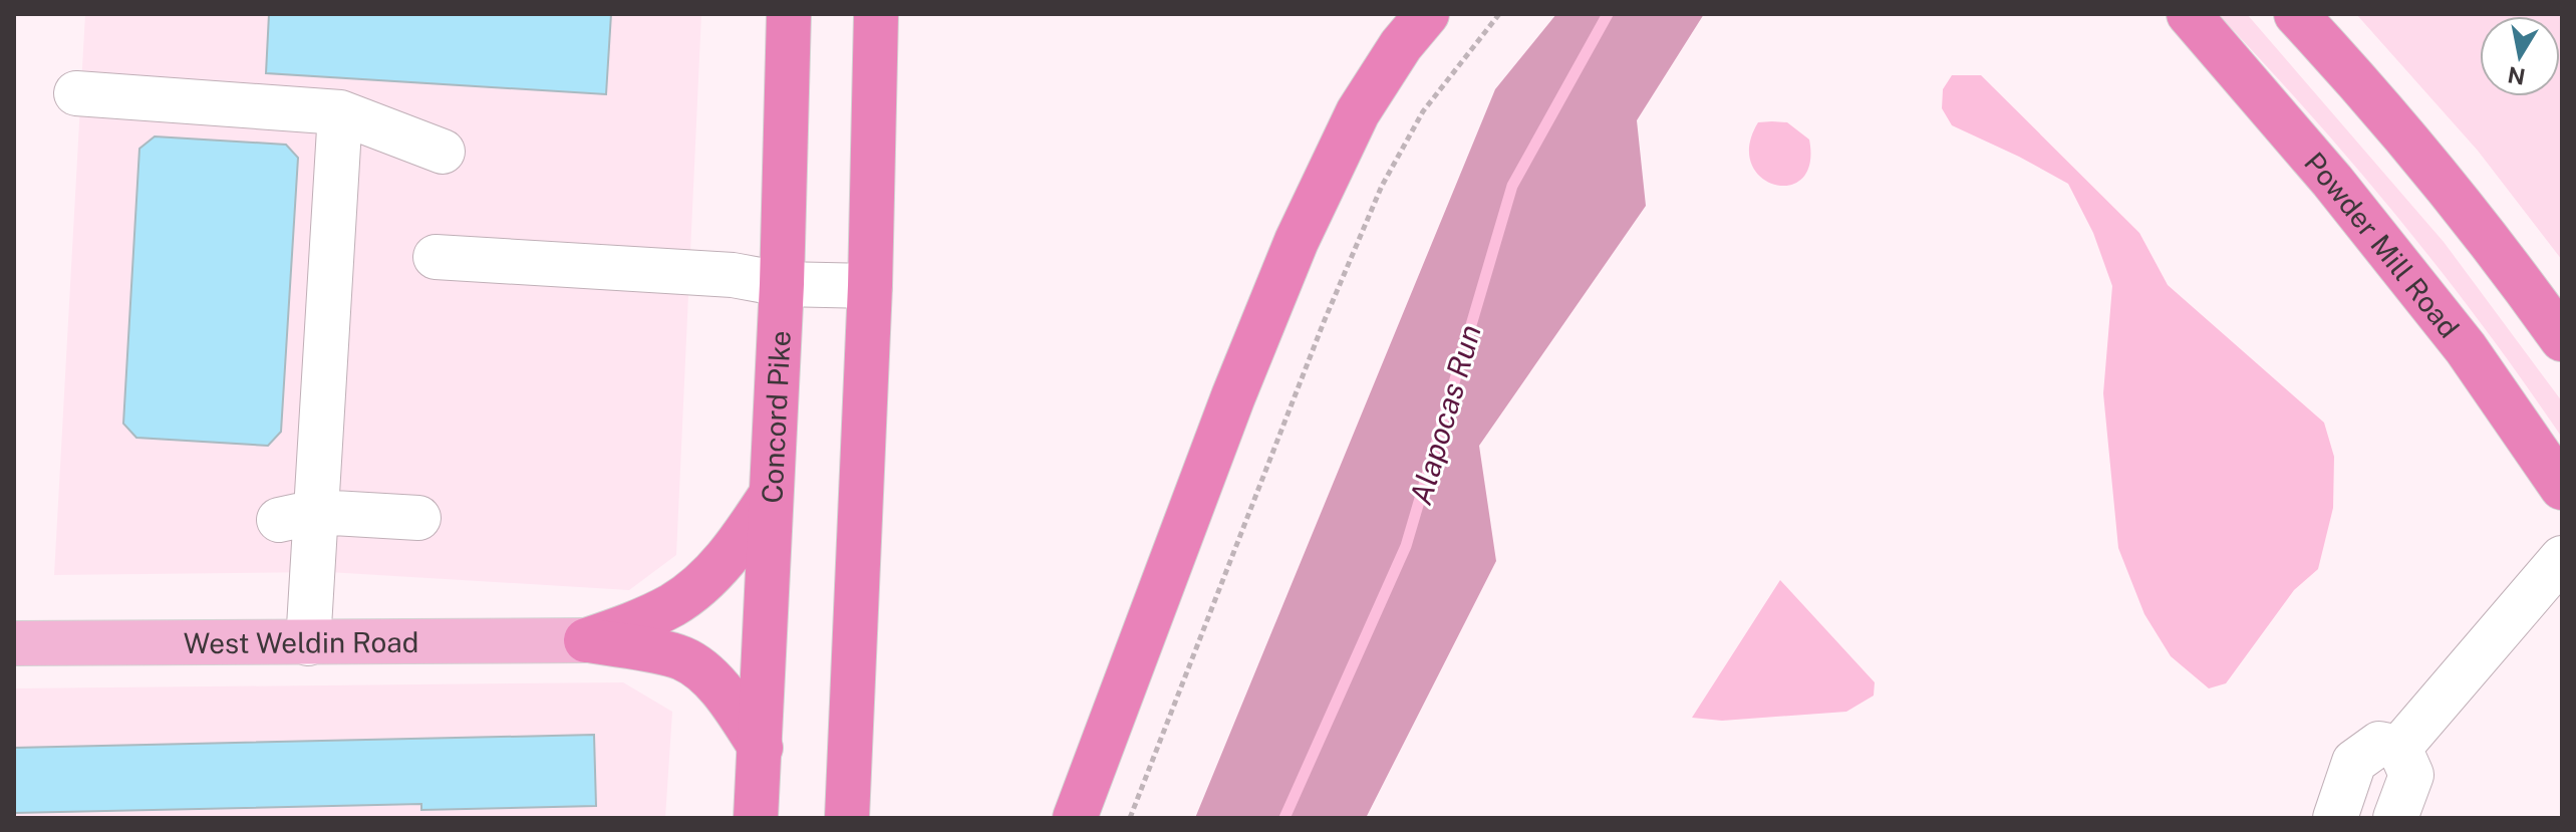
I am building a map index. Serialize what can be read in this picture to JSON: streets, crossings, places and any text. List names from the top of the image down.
{
  "streets": {
    "highway": ["Powder Mill Road", "Concord Pike"],
    "main road": ["West Weldin Road"]
  },
  "water": ["Alapocas Run"],
  "north": "bottom"
}
